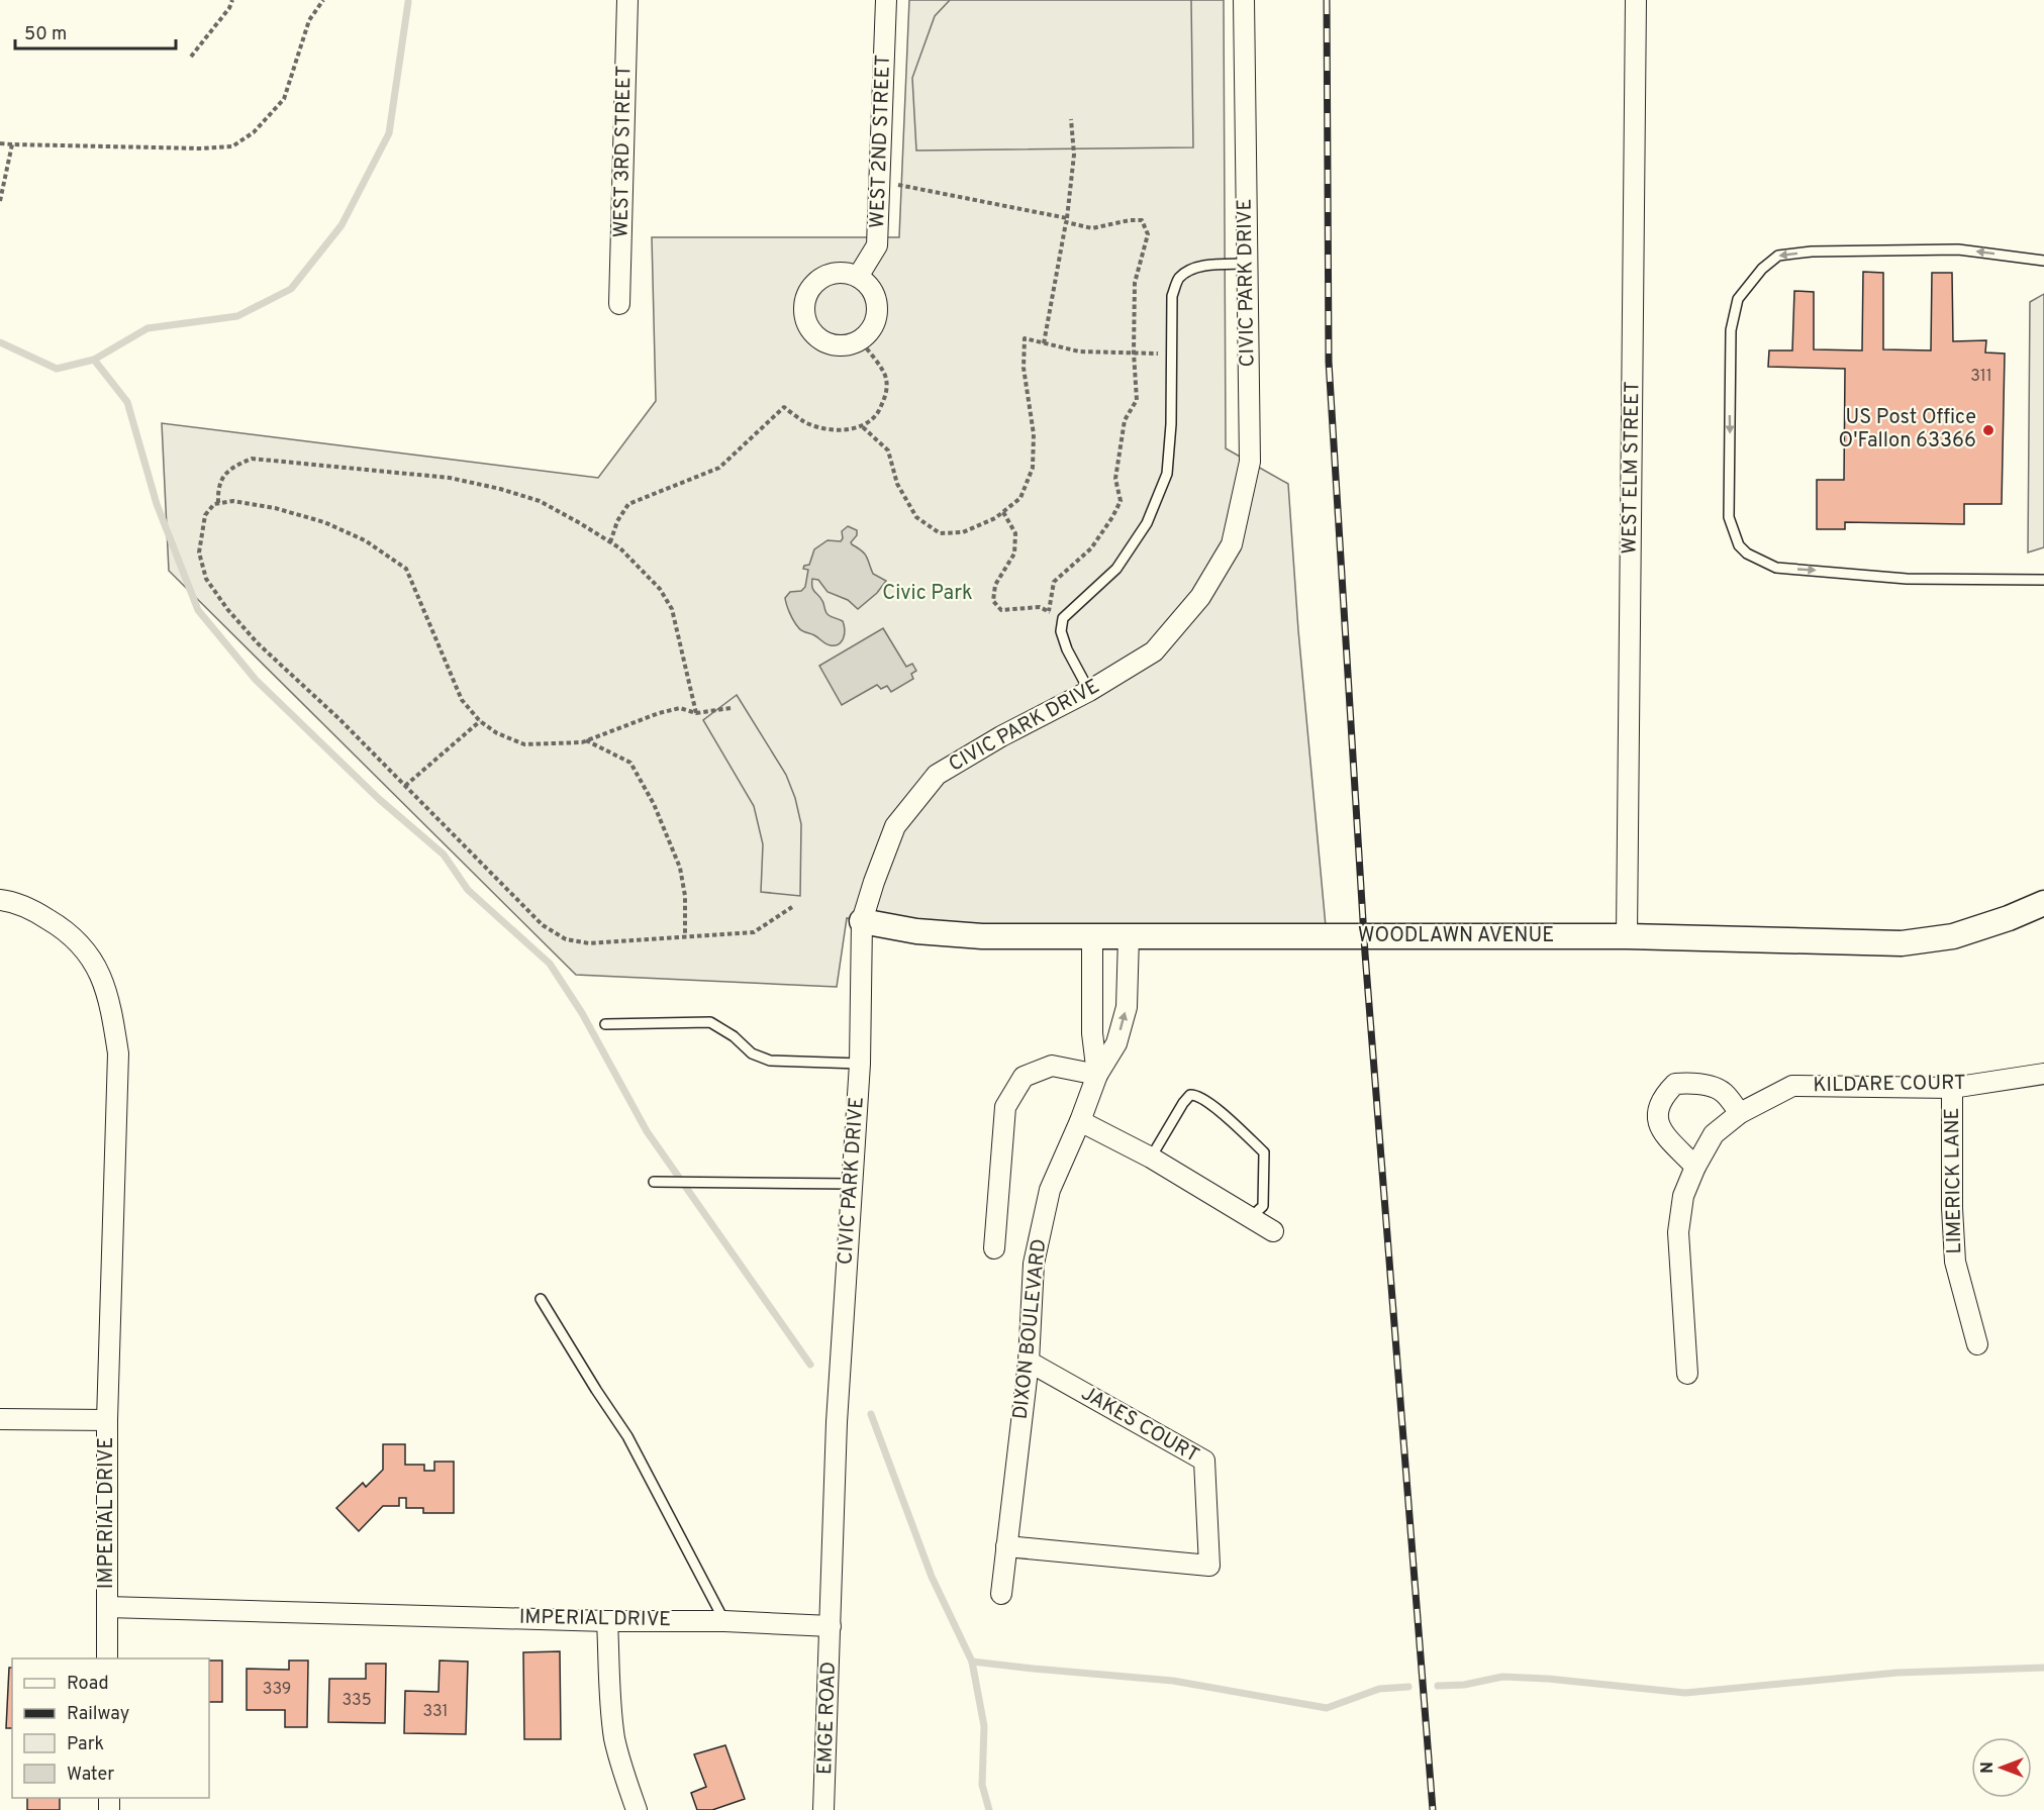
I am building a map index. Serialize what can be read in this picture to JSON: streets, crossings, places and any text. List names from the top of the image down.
{
  "streets": {
    "street": [
      "WEST 2ND STREET",
      "WEST 3RD STREET",
      "CIVIC PARK DRIVE",
      "WEST ELM STREET",
      "WOODLAWN AVENUE",
      "KILDARE COURT",
      "LIMERICK LANE",
      "DIXON BOULEVARD",
      "JAKES COURT",
      "IMPERIAL DRIVE",
      "EMGE ROAD"
    ]
  },
  "crossings": [
    ["CIVIC PARK DRIVE", "WOODLAWN AVENUE"],
    ["CIVIC PARK DRIVE", "IMPERIAL DRIVE"],
    ["CIVIC PARK DRIVE", "EMGE ROAD"],
    ["WEST ELM STREET", "WOODLAWN AVENUE"],
    ["WOODLAWN AVENUE", "DIXON BOULEVARD"],
    ["KILDARE COURT", "LIMERICK LANE"],
    ["DIXON BOULEVARD", "JAKES COURT"],
    ["IMPERIAL DRIVE", "EMGE ROAD"]
  ],
  "parks": ["Civic Park"],
  "places": ["US Post Office O'Fallon 63366"],
  "house_numbers": [
    "311",
    "339",
    "335",
    "331"
  ],
  "legend": [
    "Road",
    "Railway",
    "Park",
    "Water"
  ],
  "scale_bar": "50 m",
  "north": "left"
}
